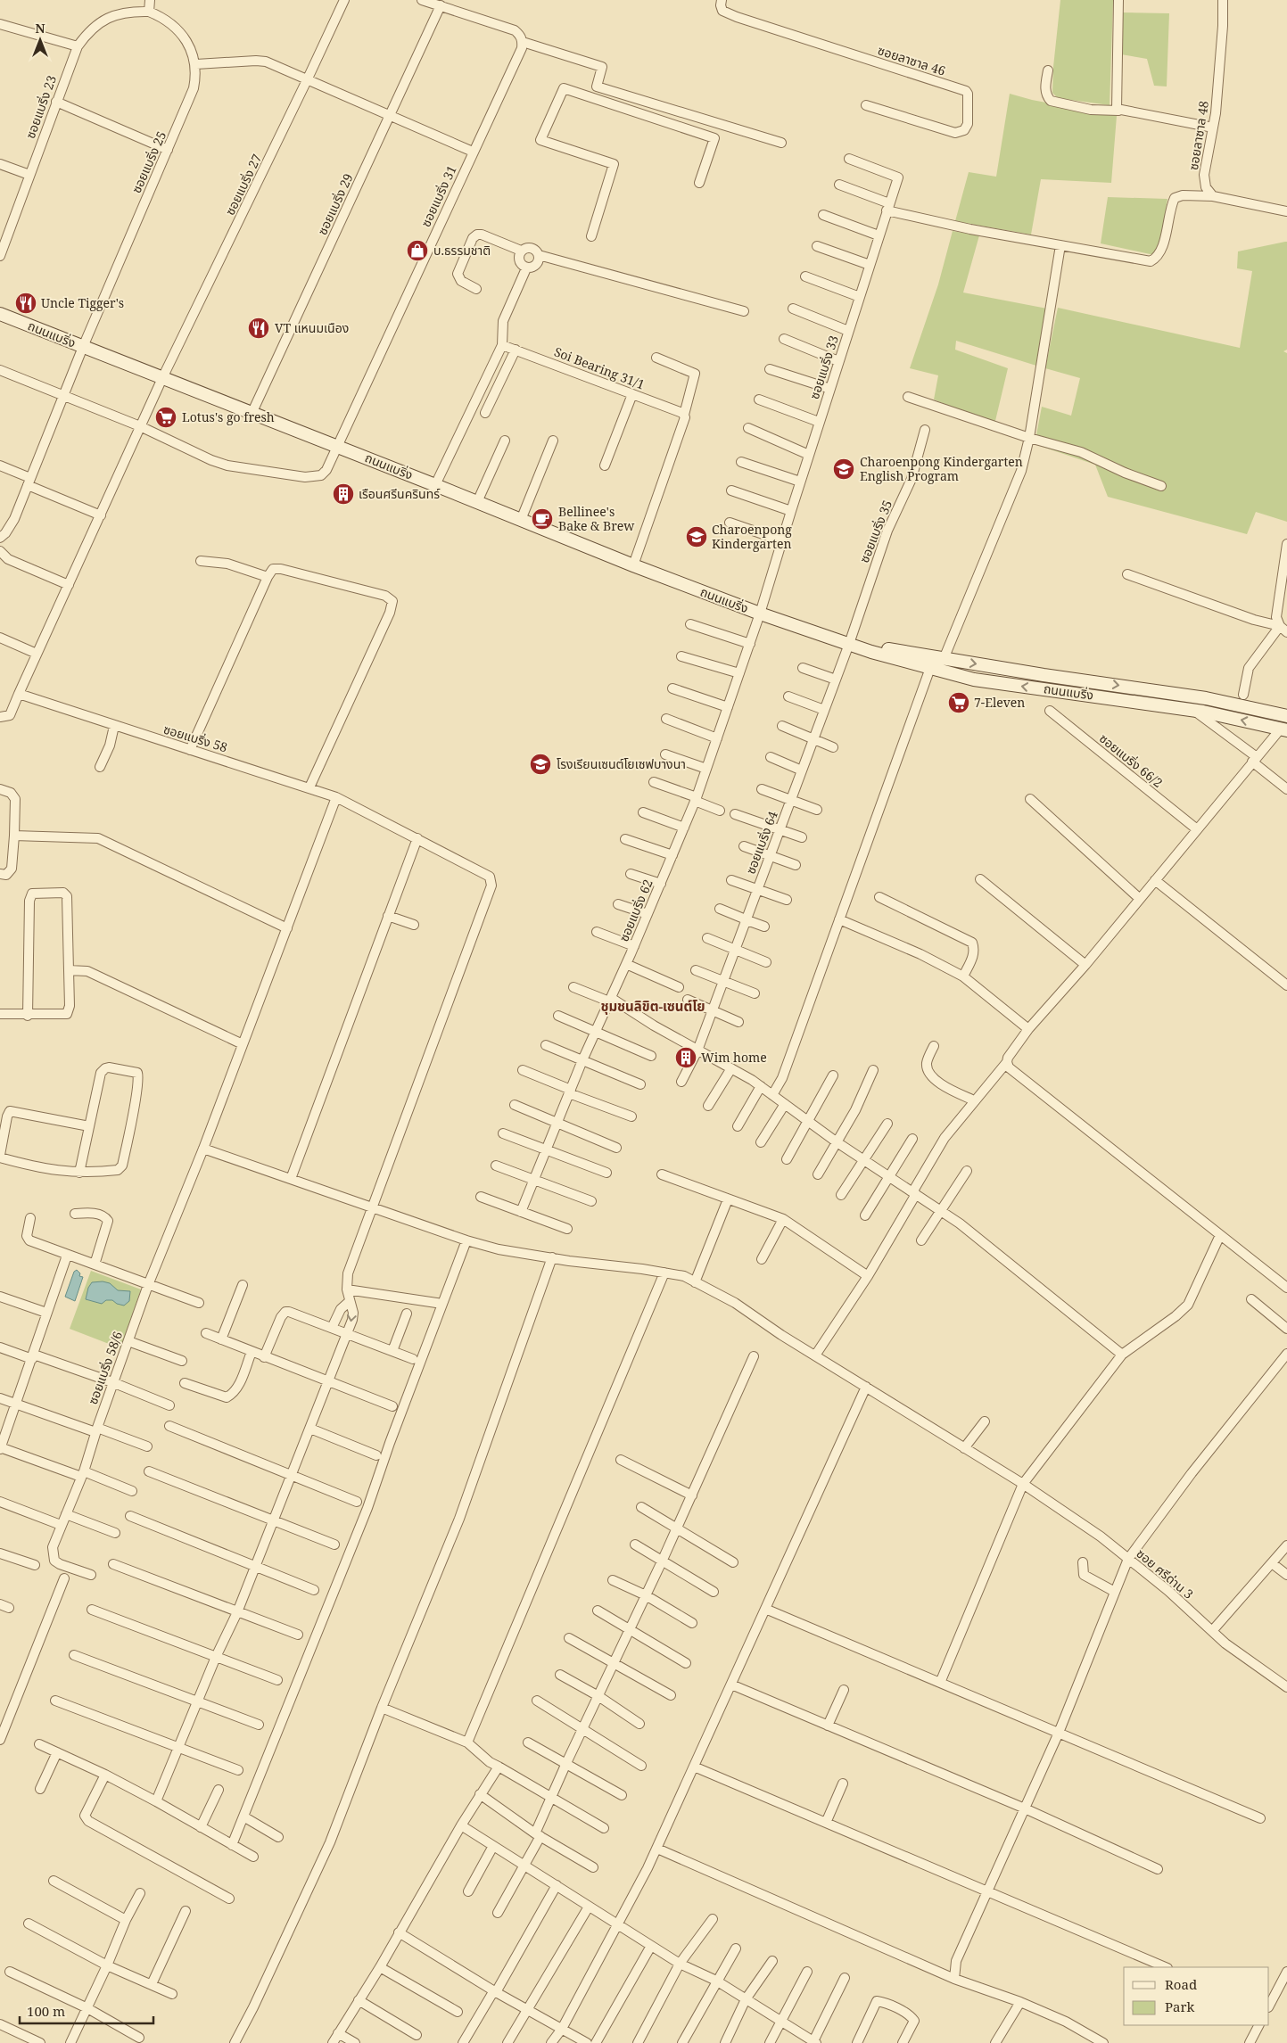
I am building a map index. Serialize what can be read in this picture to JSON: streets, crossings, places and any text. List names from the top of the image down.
{
  "streets": {
    "main road": ["ถนนแบริ่ง"],
    "street": [
      "ซอยลาซาล 46",
      "ซอยแบริ่ง 23",
      "ซอยลาซาล 48",
      "ซอยแบริ่ง 25",
      "ซอยแบริ่ง 27",
      "ซอยแบริ่ง 31",
      "ซอยแบริ่ง 29",
      "ซอยแบริ่ง 33",
      "Soi Bearing 31/1",
      "ซอยแบริ่ง 35",
      "ซอยแบริ่ง 58",
      "ซอยแบริ่ง 66/2",
      "ซอยแบริ่ง 64",
      "ซอยแบริ่ง 62",
      "ซอยแบริ่ง 58/6",
      "ซอย ศรีด่าน 3"
    ]
  },
  "crossings": [
    ["ซอยแบริ่ง 23", "ซอยแบริ่ง 25"],
    ["ซอยแบริ่ง 25", "ถนนแบริ่ง"],
    ["ซอยแบริ่ง 27", "ถนนแบริ่ง"],
    ["ซอยแบริ่ง 31", "ถนนแบริ่ง"],
    ["ซอยแบริ่ง 29", "ถนนแบริ่ง"],
    ["ถนนแบริ่ง", "ซอยแบริ่ง 33"],
    ["ถนนแบริ่ง", "ซอยแบริ่ง 35"],
    ["ถนนแบริ่ง", "ซอยแบริ่ง 64"],
    ["ถนนแบริ่ง", "ซอยแบริ่ง 62"],
    ["ซอยแบริ่ง 33", "ซอยแบริ่ง 62"],
    ["ซอยแบริ่ง 35", "ซอยแบริ่ง 64"],
    ["ซอยแบริ่ง 58", "ซอย ศรีด่าน 3"],
    ["ซอยแบริ่ง 58/6", "ซอย ศรีด่าน 3"]
  ],
  "districts": ["ชุมชนลิขิต-เซนต์โย"],
  "places": {
    "shop": ["บ.ธรรมชาติ"],
    "restaurant": ["Uncle Tigger's", "VT แหนมเนือง"],
    "supermarket": ["Lotus's go fresh", "7-Eleven"],
    "school or university": ["Charoenpong Kindergarten English Program", "Charoenpong Kindergarten", "โรงเรียนเซนต์โยเซฟบางนา"],
    "building": ["เรือนศรีนครินทร์", "Wim home"],
    "cafe": ["Bellinee's Bake & Brew"]
  },
  "legend": ["Road", "Park"],
  "scale_bar": "100 m",
  "north": "top"
}
